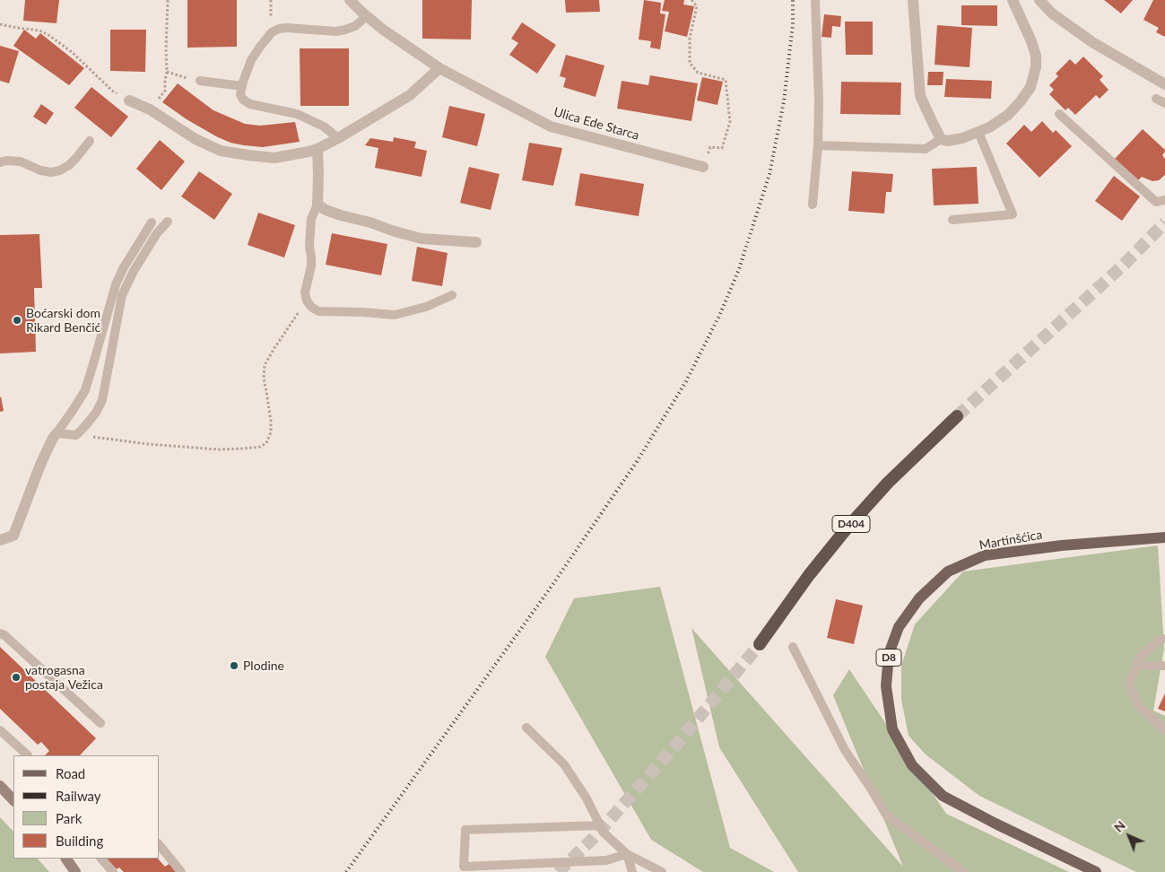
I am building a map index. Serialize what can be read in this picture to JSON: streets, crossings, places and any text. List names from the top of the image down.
{
  "streets": {
    "highway": ["D404"],
    "main road": ["Martinšćica", "D8"],
    "street": ["Ulica Ede Starca"]
  },
  "places": ["Boćarski dom Rikard Benčić", "Plodine", "vatrogasna postaja Vežica"],
  "legend": [
    "Road",
    "Railway",
    "Park",
    "Building"
  ],
  "north": "top left"
}
